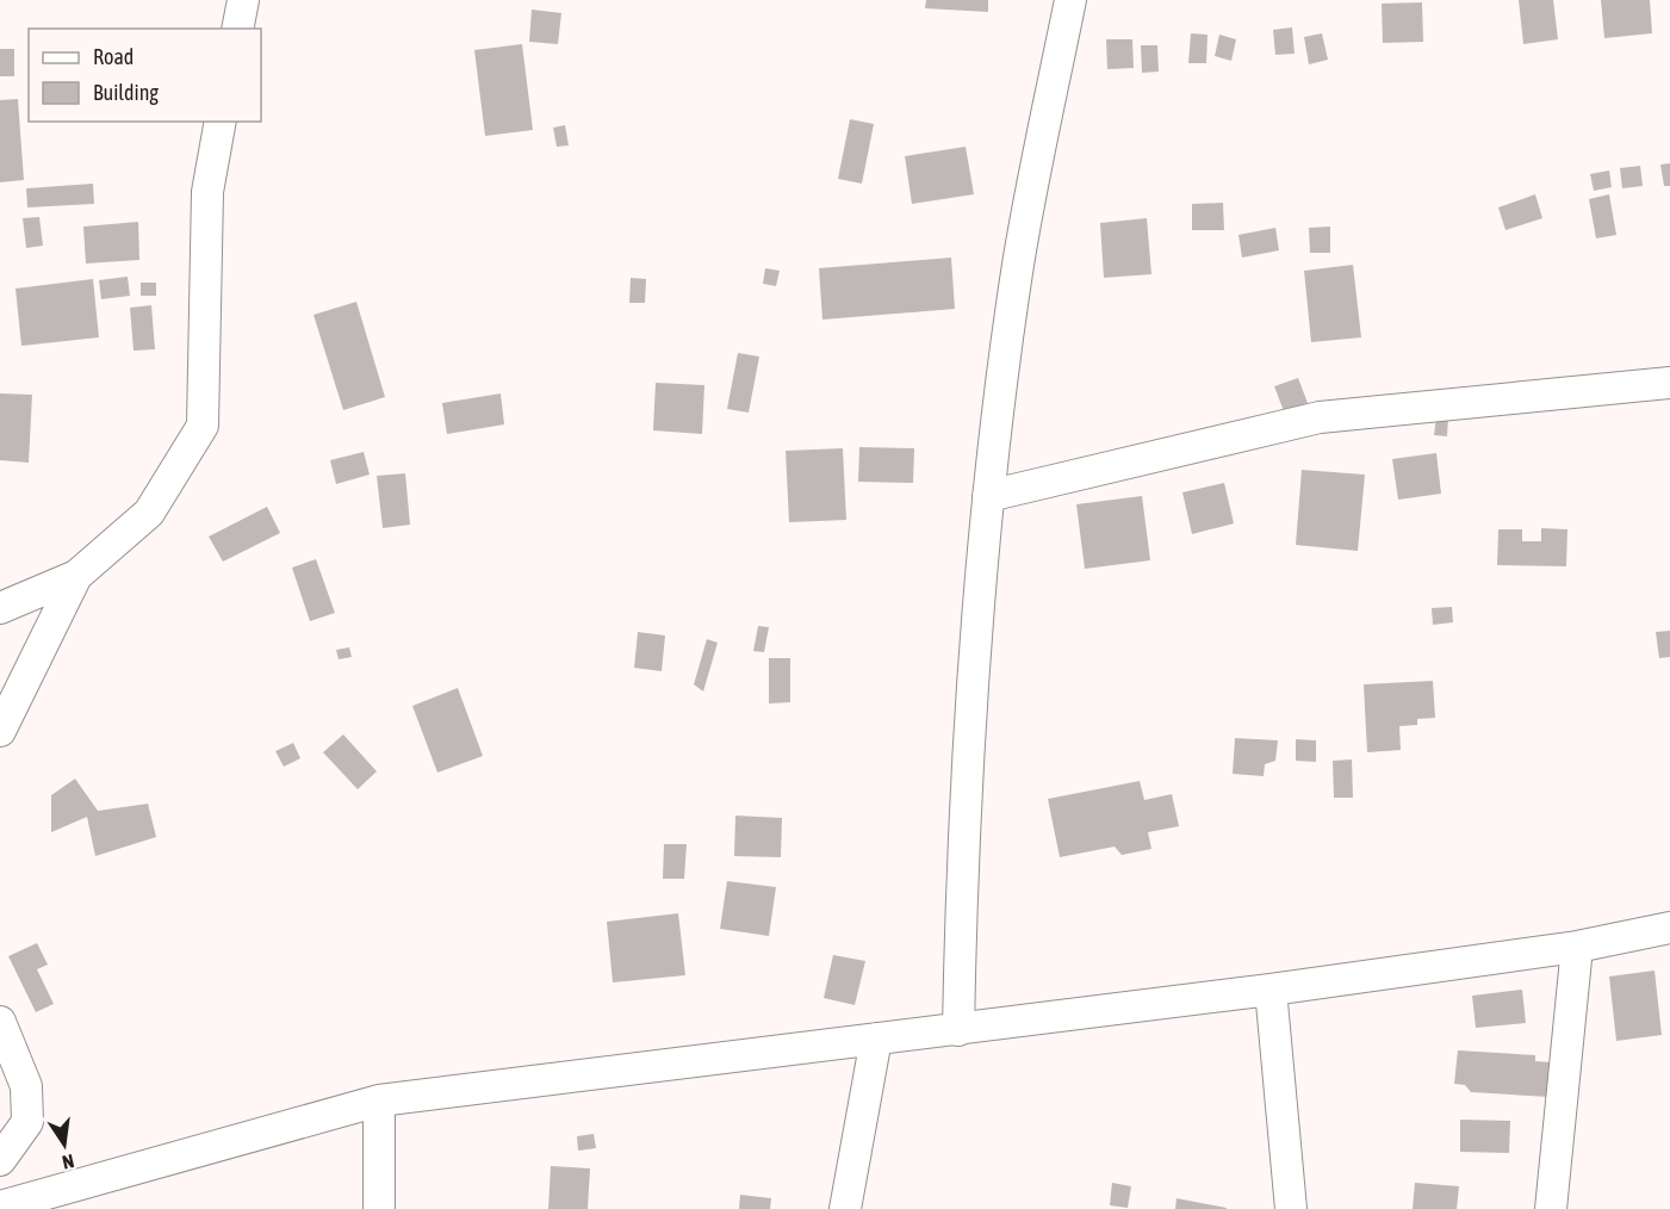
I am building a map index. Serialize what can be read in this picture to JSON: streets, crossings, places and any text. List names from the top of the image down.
{
  "legend": ["Road", "Building"],
  "north": "bottom"
}
